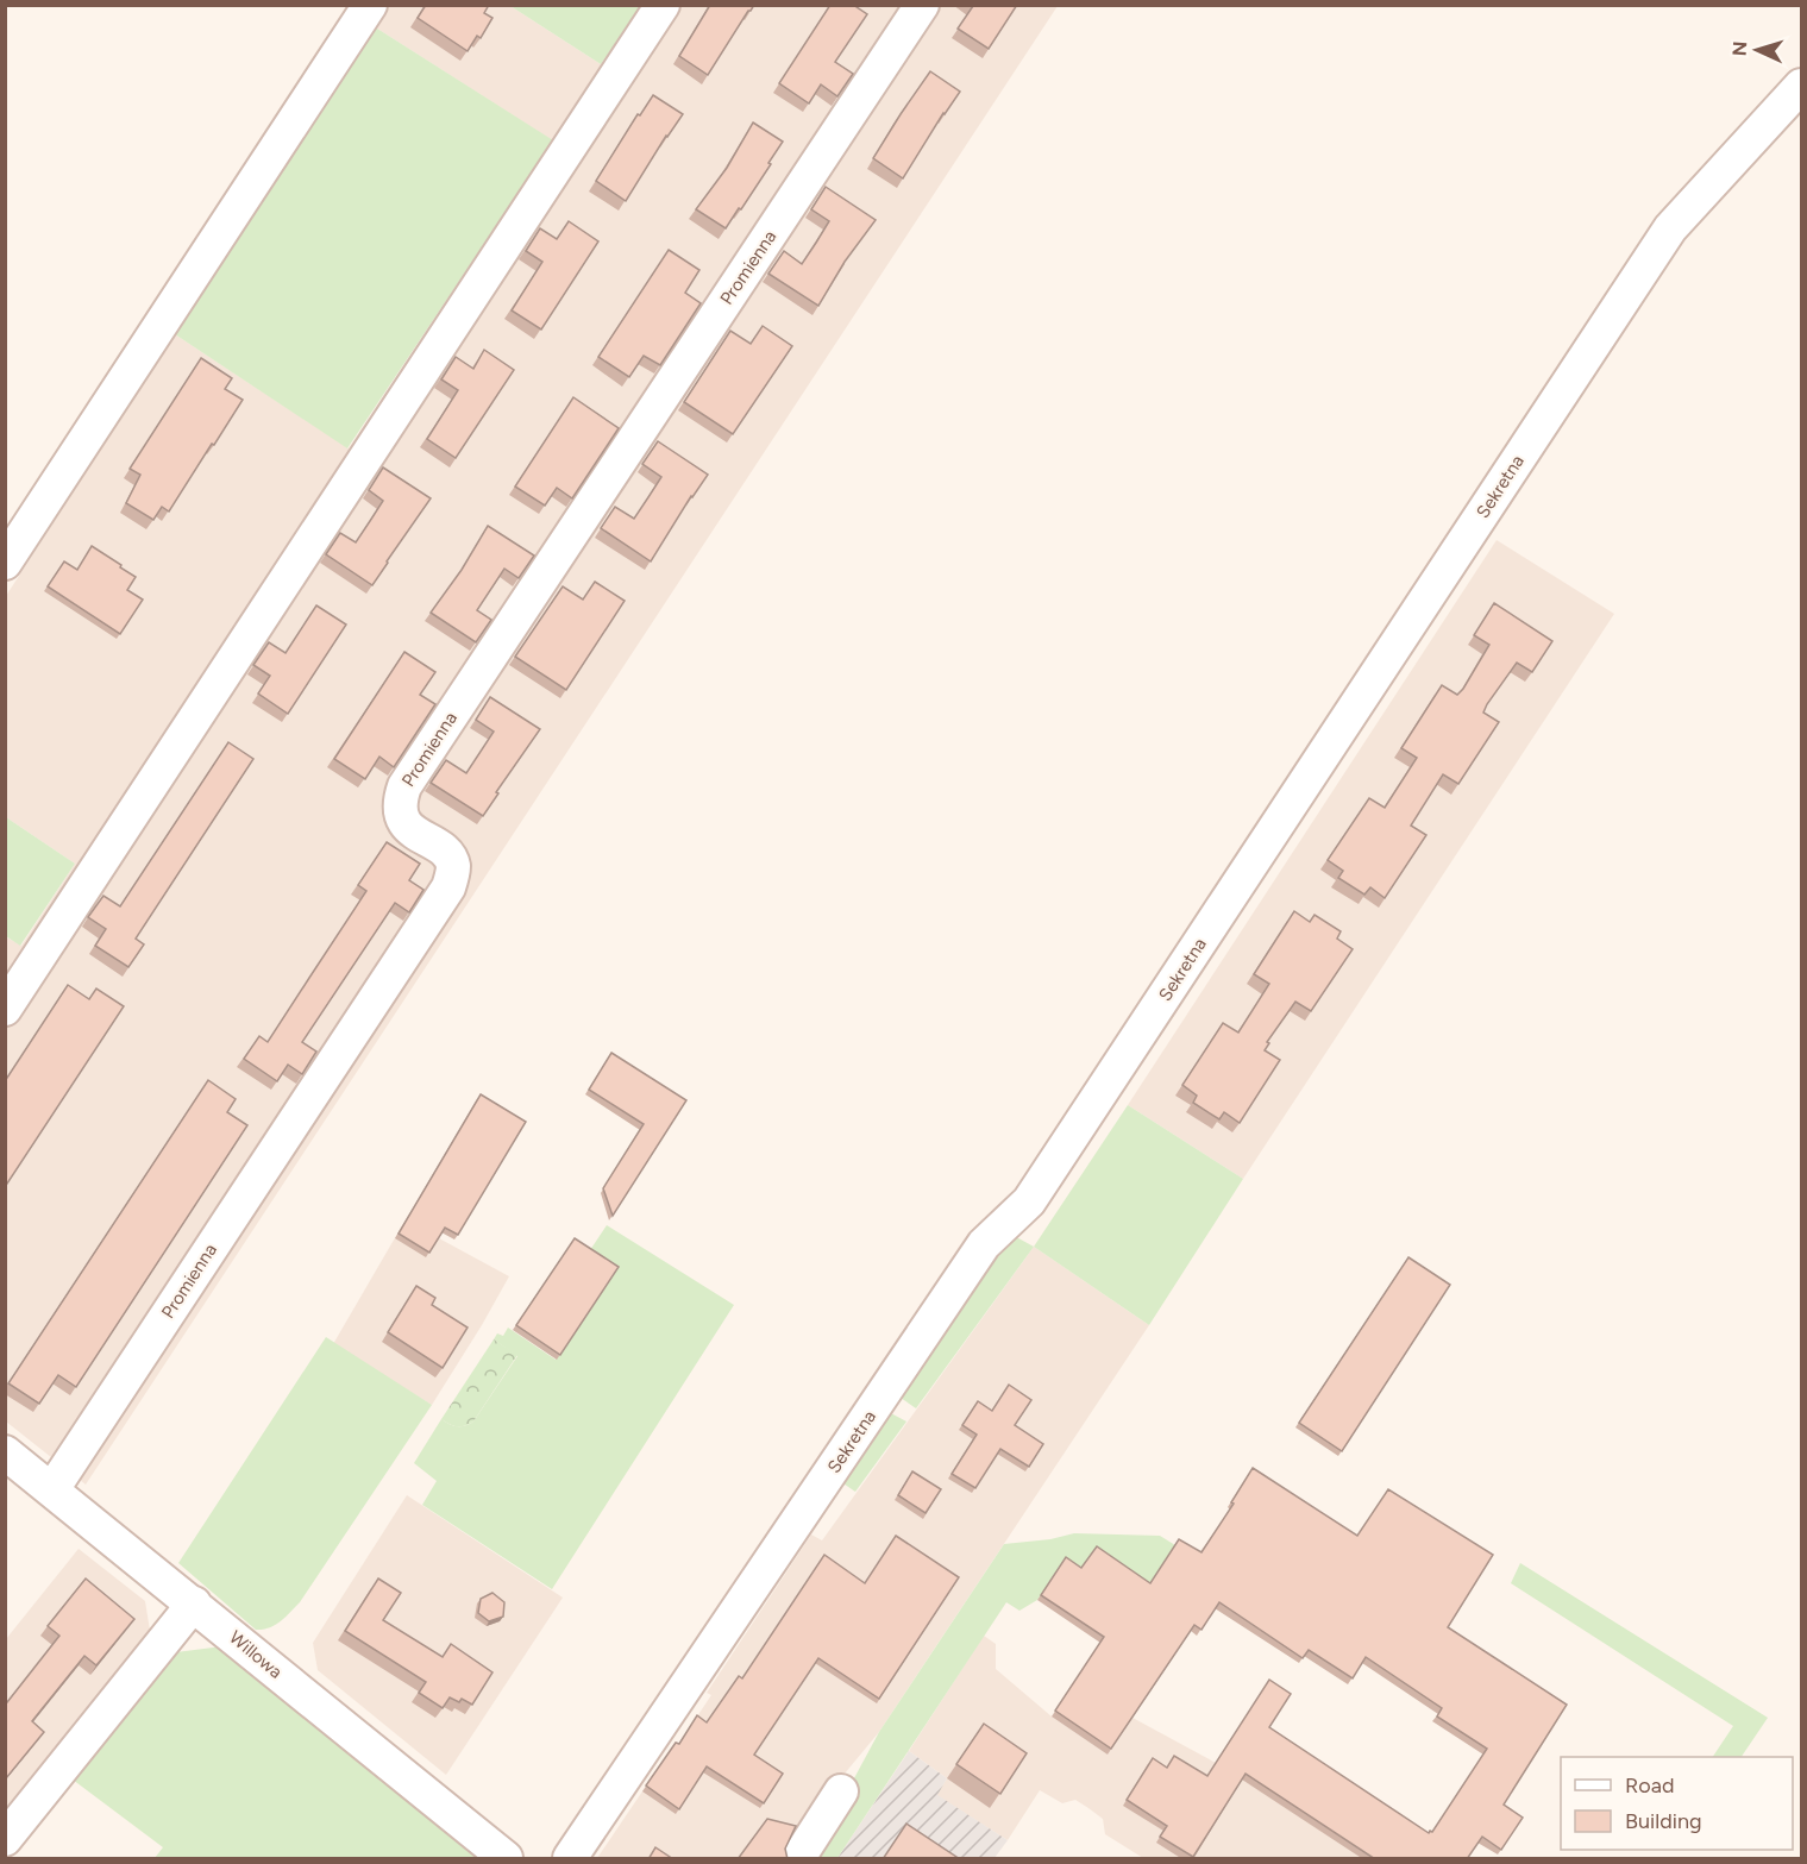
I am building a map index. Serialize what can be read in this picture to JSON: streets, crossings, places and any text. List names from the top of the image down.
{
  "streets": {
    "street": ["Promienna", "Sekretna", "Willowa"]
  },
  "crossings": [
    ["Promienna", "Willowa"]
  ],
  "legend": ["Road", "Building"],
  "north": "left"
}
